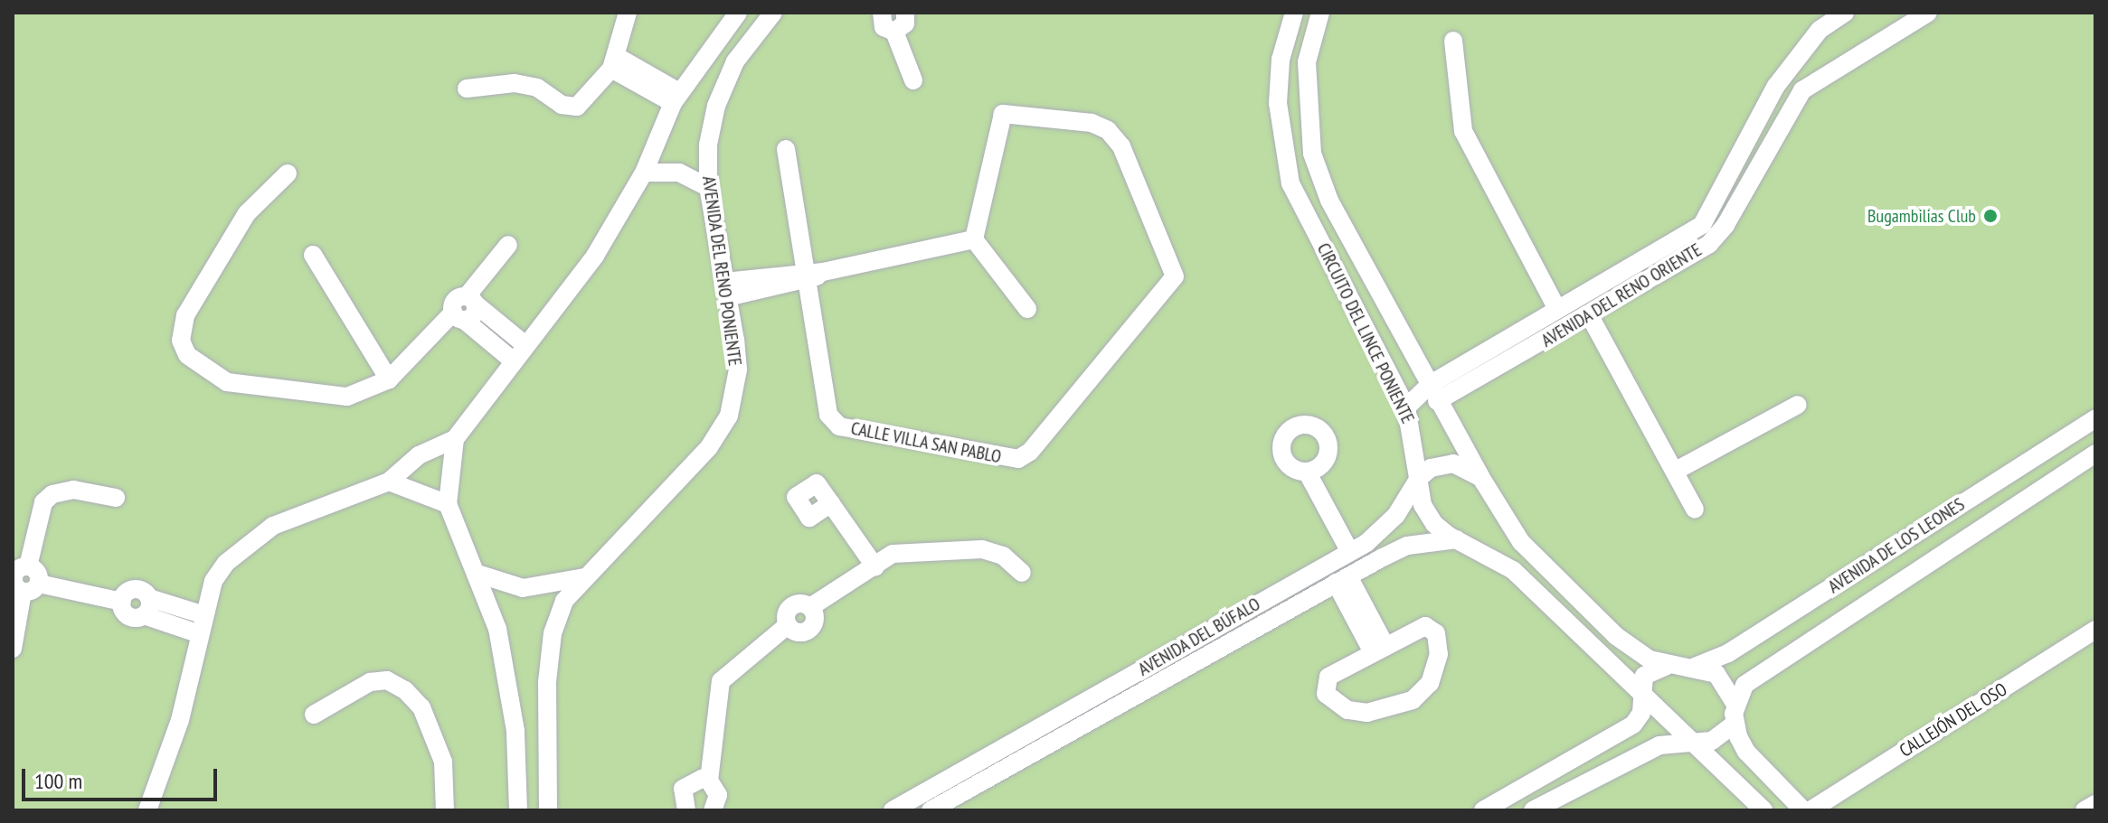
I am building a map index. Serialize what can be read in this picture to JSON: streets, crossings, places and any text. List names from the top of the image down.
{
  "streets": {
    "street": [
      "AVENIDA DEL RENO PONIENTE",
      "AVENIDA DEL RENO ORIENTE",
      "CIRCUITO DEL LINCE PONIENTE",
      "CALLE VILLA SAN PABLO",
      "AVENIDA DE LOS LEONES",
      "AVENIDA DEL BÚFALO",
      "CALLEJÓN DEL OSO"
    ]
  },
  "crossings": [
    ["AVENIDA DEL RENO ORIENTE", "CIRCUITO DEL LINCE PONIENTE"],
    ["CIRCUITO DEL LINCE PONIENTE", "AVENIDA DE LOS LEONES"],
    ["CIRCUITO DEL LINCE PONIENTE", "AVENIDA DEL BÚFALO"]
  ],
  "places": ["Bugambilias Club"],
  "scale_bar": "100 m"
}
